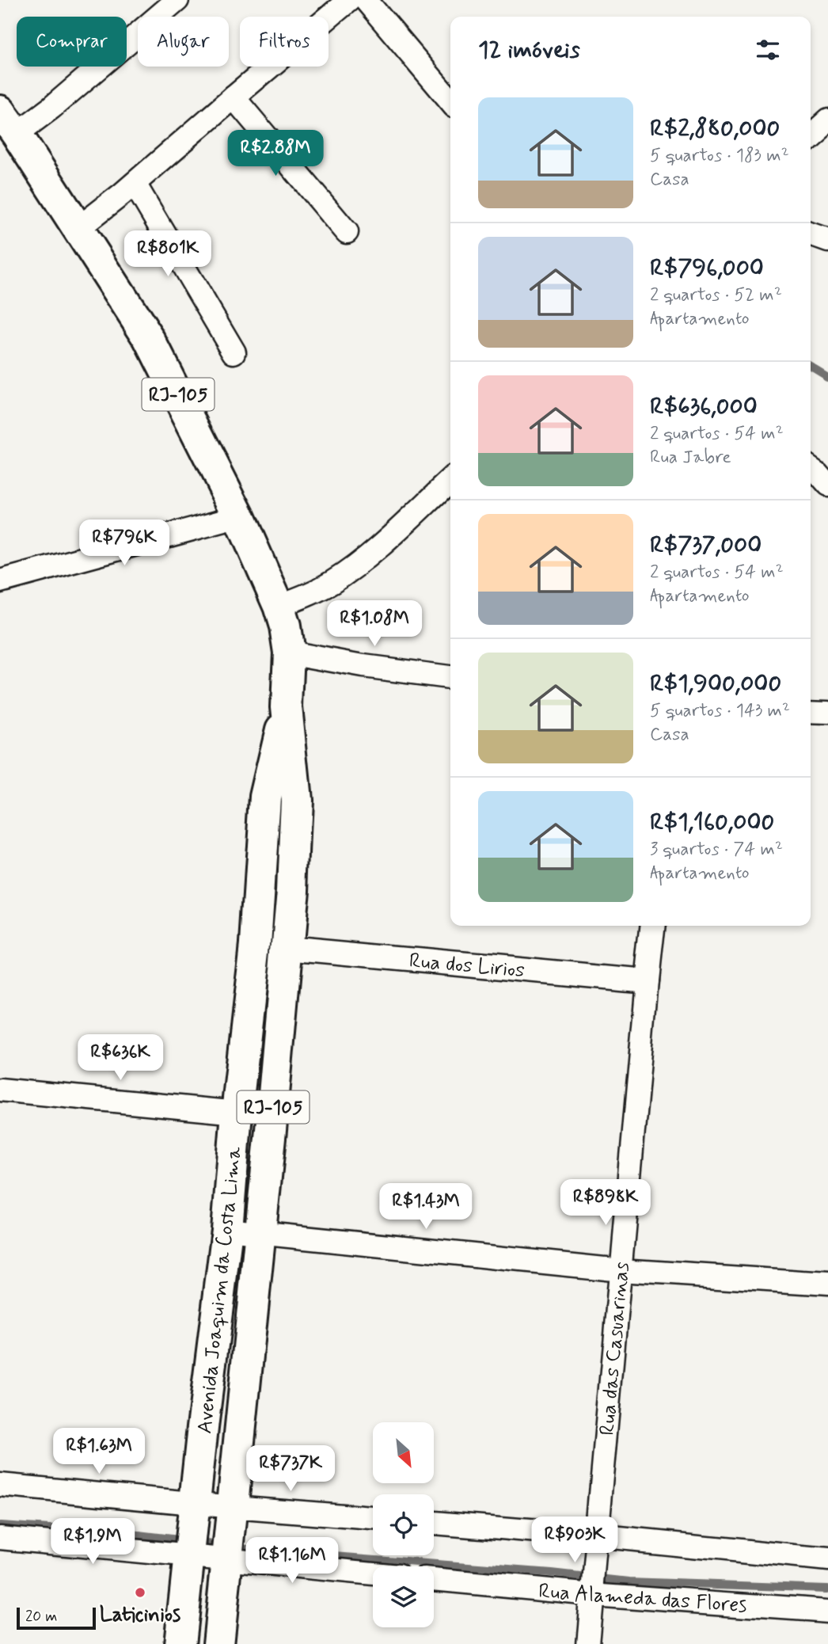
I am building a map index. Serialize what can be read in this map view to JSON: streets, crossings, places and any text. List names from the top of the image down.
{
  "streets": {
    "main road": ["RJ-105", "Avenida Joaquim da Costa Lima"],
    "street": ["Rua dos Lirios", "Rua das Casuarinas", "Rua Alameda das Flores"]
  },
  "crossings": [
    ["Rua dos Lirios", "Avenida Joaquim da Costa Lima"],
    ["Rua dos Lirios", "Rua das Casuarinas"],
    ["Rua das Casuarinas", "Rua Alameda das Flores"]
  ],
  "places": ["Laticinios"],
  "scale_bar": "20 m",
  "north": "bottom right",
  "page": {
    "chip": ["Comprar", "Alugar", "Filtros"],
    "heading": "12 imóveis",
    "list": [
      {
        "name": "R$2,880,000",
        "note": "5 quartos · 183 m² · Casa"
      },
      {
        "name": "R$796,000",
        "note": "2 quartos · 52 m² · Apartamento"
      },
      {
        "name": "R$636,000",
        "note": "2 quartos · 54 m² · Rua Jabre"
      },
      {
        "name": "R$737,000",
        "note": "2 quartos · 54 m² · Apartamento"
      },
      {
        "name": "R$1,900,000",
        "note": "5 quartos · 143 m² · Casa"
      },
      {
        "name": "R$1,160,000",
        "note": "3 quartos · 74 m² · Apartamento"
      }
    ],
    "price": [
      "R$2.88M",
      "R$801K",
      "R$796K",
      "R$1.08M",
      "R$636K",
      "R$898K",
      "R$1.43M",
      "R$1.63M",
      "R$737K",
      "R$903K",
      "R$1.9M",
      "R$1.16M"
    ],
    "scale": "20 m"
  }
}
